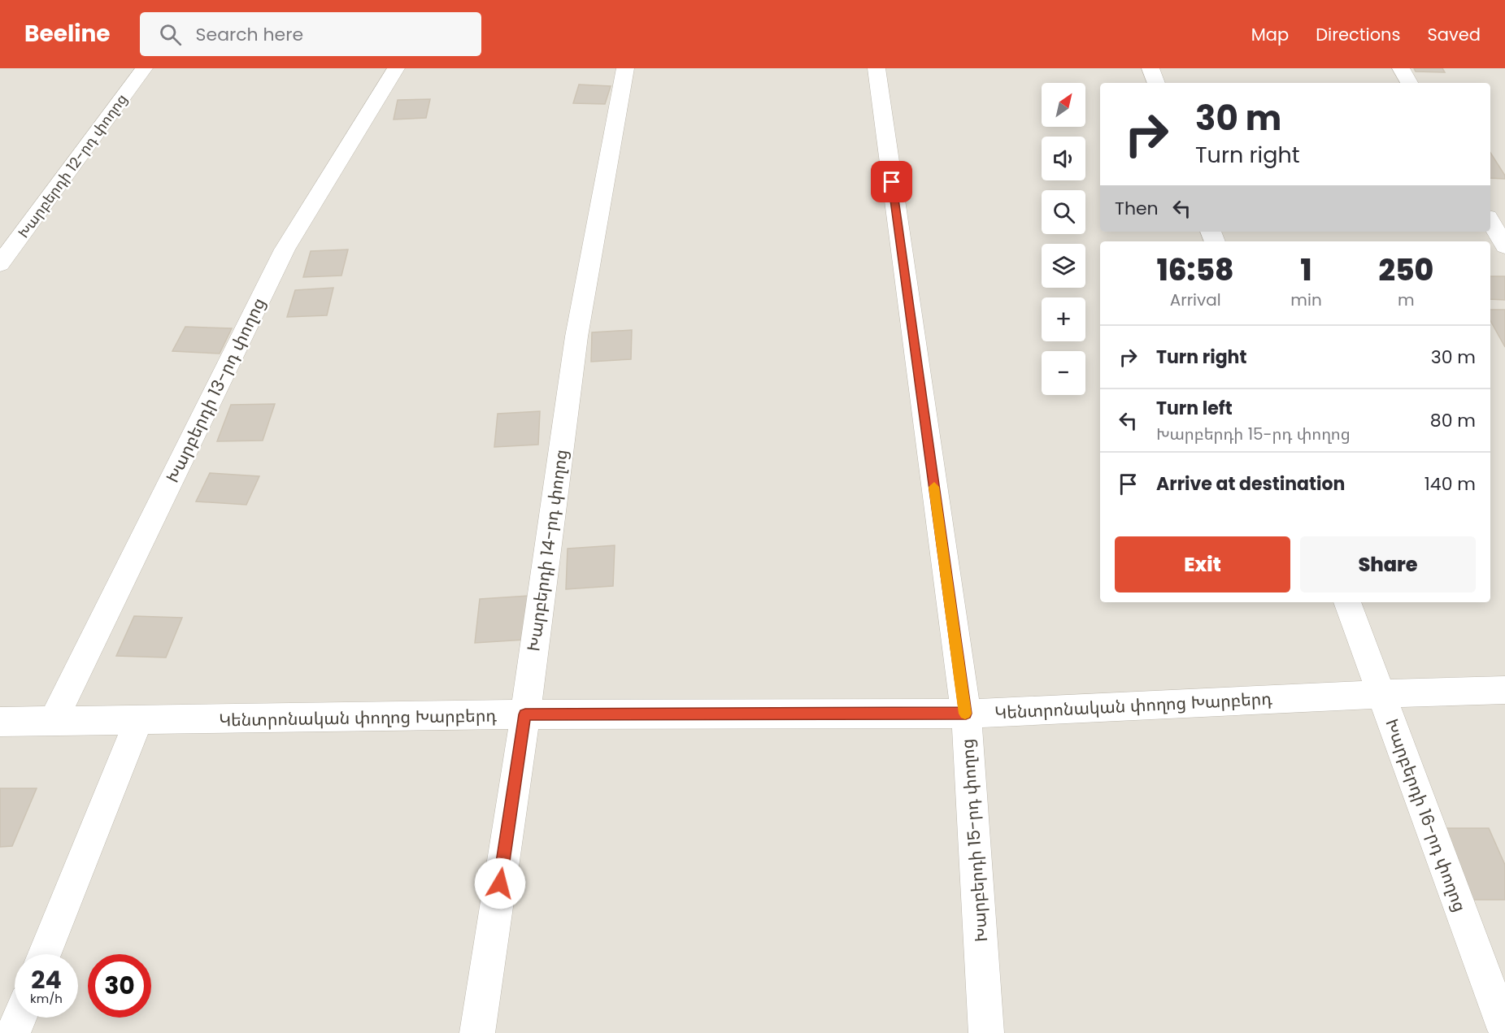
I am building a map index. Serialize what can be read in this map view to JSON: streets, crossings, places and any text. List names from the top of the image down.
{
  "streets": {
    "street": [
      "Խարբերդի 12-րդ փողոց",
      "Խարբերդի 13-րդ փողոց",
      "Խարբերդի 14-րդ փողոց",
      "Կենտրոնական փողոց Խարբերդ",
      "Խարբերդի 16-րդ փողոց",
      "Խարբերդի 15-րդ փողոց"
    ]
  },
  "crossings": [
    ["Խարբերդի 13-րդ փողոց", "Կենտրոնական փողոց Խարբերդ"],
    ["Խարբերդի 14-րդ փողոց", "Կենտրոնական փողոց Խարբերդ"],
    ["Կենտրոնական փողոց Խարբերդ", "Խարբերդի 16-րդ փողոց"],
    ["Կենտրոնական փողոց Խարբերդ", "Խարբերդի 15-րդ փողոց"]
  ],
  "north": "top right",
  "page": {
    "header": "Beeline",
    "search": "Search here",
    "nav": ["Map", "Directions", "Saved"],
    "map_buttons": ["+", "−"],
    "turn": ["30 m", "Turn right"],
    "then": "Then",
    "eta": [
      "16:58",
      "Arrival",
      "1",
      "min",
      "250",
      "m"
    ],
    "list": [
      {
        "name": "Turn right",
        "value": "30 m"
      },
      {
        "name": "Turn left",
        "note": "Խարբերդի 15-րդ փողոց",
        "value": "80 m"
      },
      {
        "name": "Arrive at destination",
        "value": "140 m"
      }
    ],
    "buttons": ["Exit", "Share"],
    "speed": "24 km/h",
    "limit": "30"
  }
}
